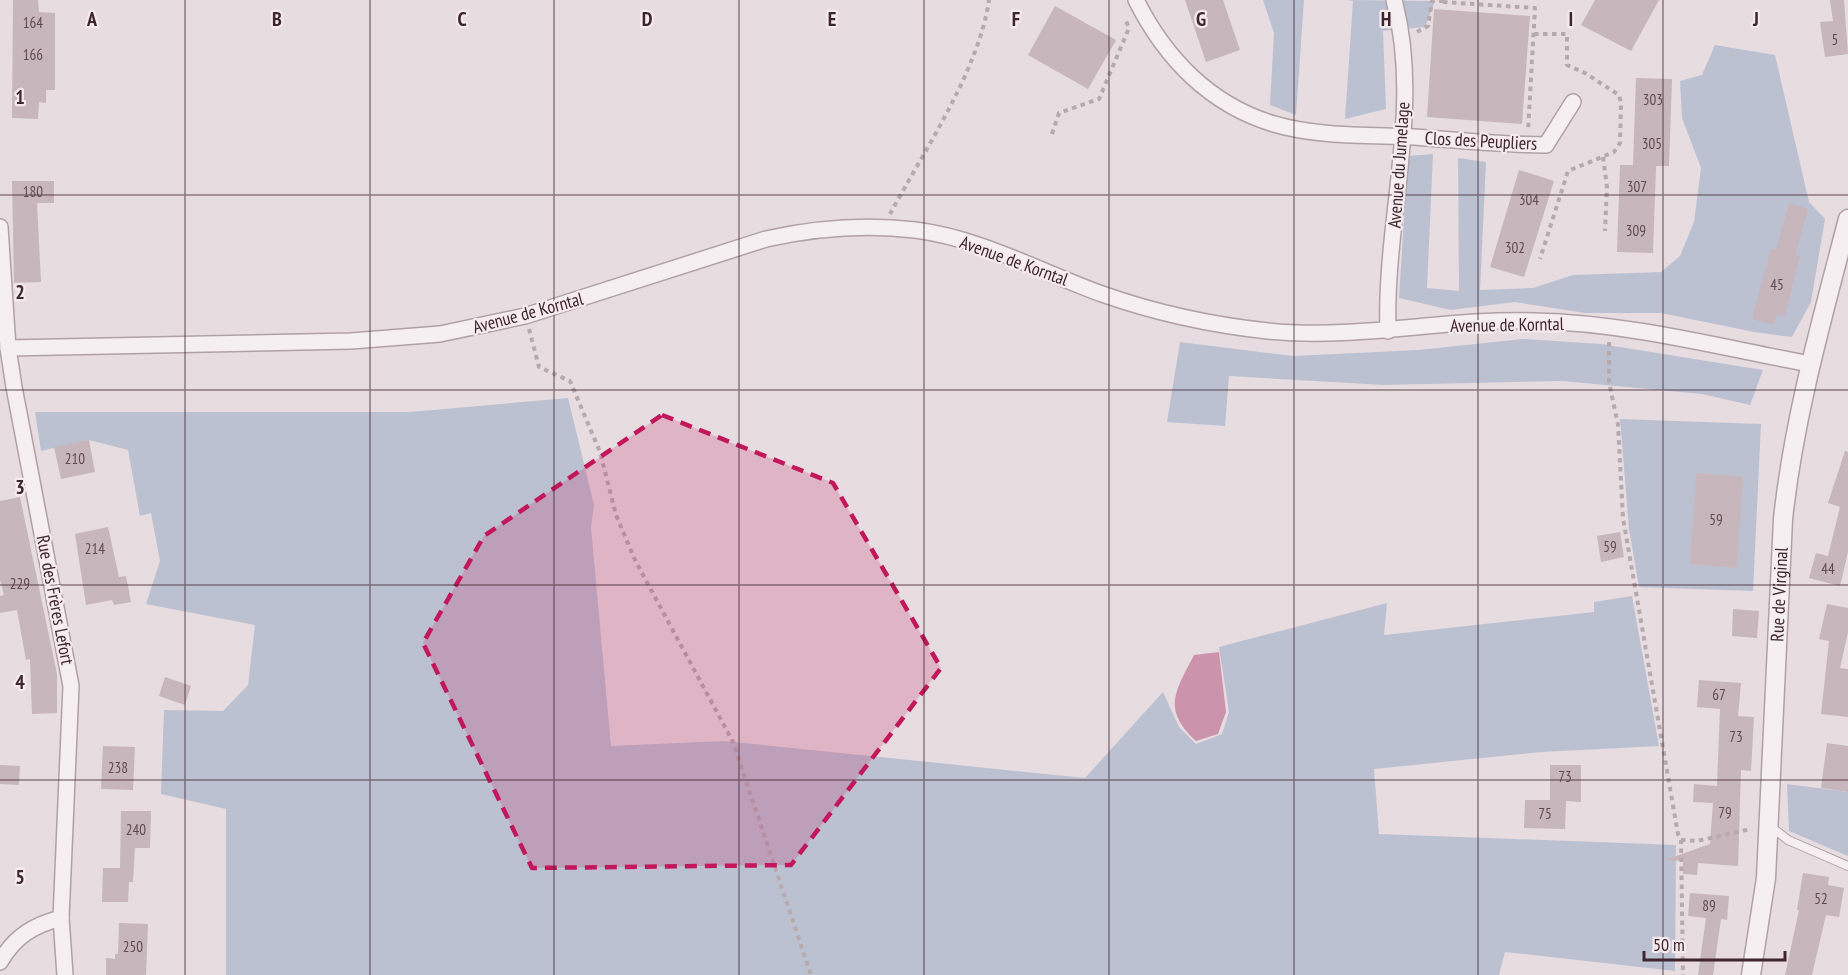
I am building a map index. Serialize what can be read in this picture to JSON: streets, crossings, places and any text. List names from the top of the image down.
{
  "streets": {
    "street": [
      "Clos des Peupliers",
      "Avenue du Jumelage",
      "Avenue de Korntal",
      "Rue de Virginal",
      "Rue des Frères Lefort"
    ]
  },
  "crossings": [
    ["Clos des Peupliers", "Avenue du Jumelage"],
    ["Avenue du Jumelage", "Avenue de Korntal"],
    ["Avenue de Korntal", "Rue de Virginal"],
    ["Avenue de Korntal", "Rue des Frères Lefort"]
  ],
  "house_numbers": [
    "164",
    "5",
    "166",
    "303",
    "305",
    "307",
    "180",
    "304",
    "309",
    "302",
    "45",
    "210",
    "59",
    "59",
    "214",
    "44",
    "229",
    "67",
    "73",
    "238",
    "73",
    "79",
    "75",
    "240",
    "52",
    "89",
    "250"
  ],
  "scale_bar": "50 m",
  "grid": {
    "columns": [
      "A",
      "B",
      "C",
      "D",
      "E",
      "F",
      "G",
      "H",
      "I",
      "J"
    ],
    "rows": [
      "1",
      "2",
      "3",
      "4",
      "5"
    ]
  }
}
